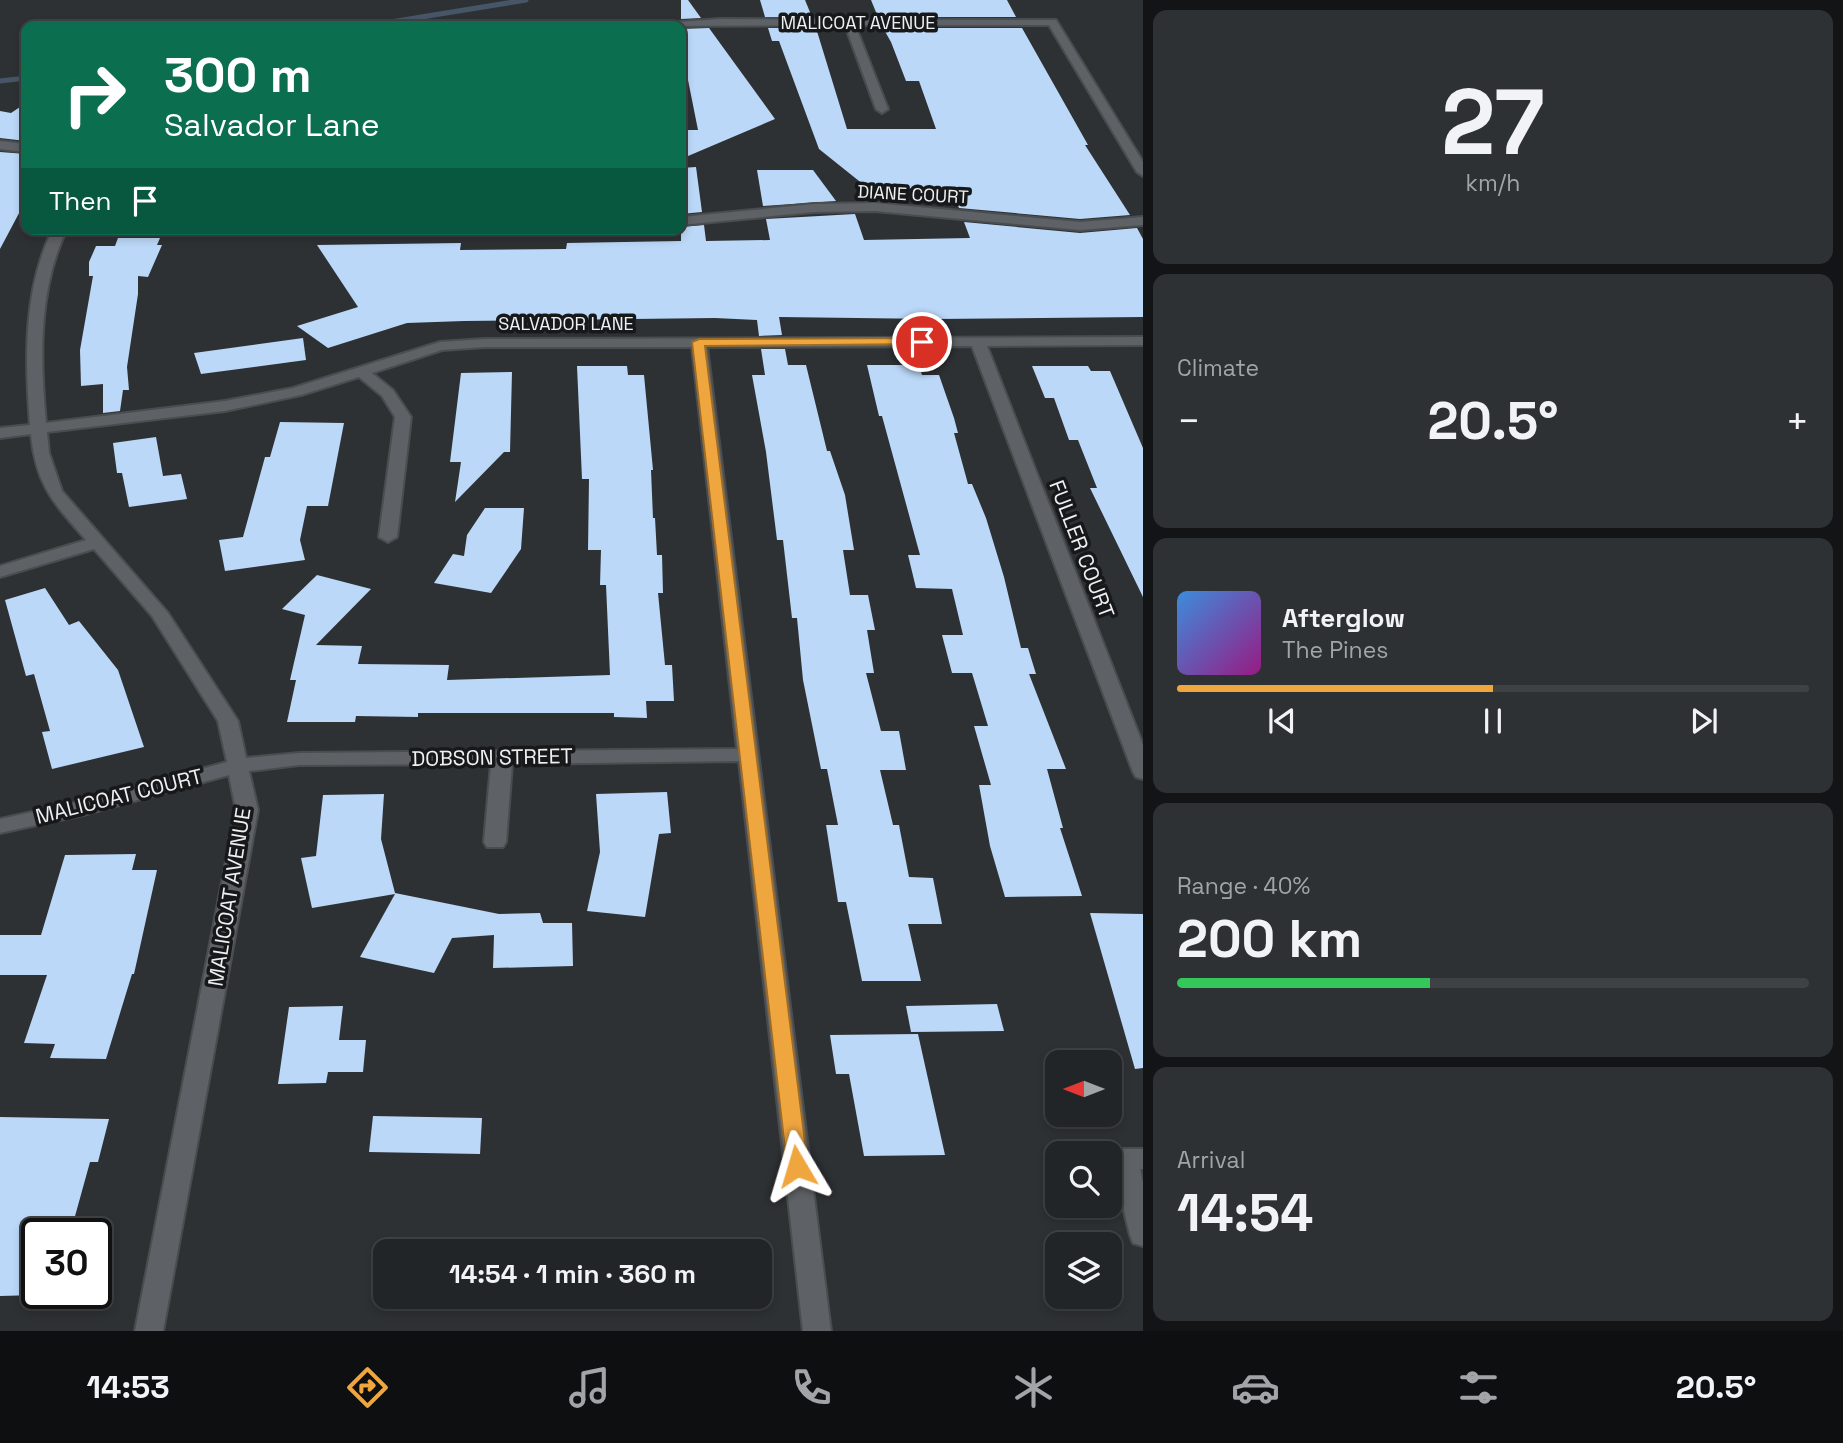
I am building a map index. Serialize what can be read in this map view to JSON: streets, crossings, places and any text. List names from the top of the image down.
{
  "streets": {
    "street": [
      "MALICOAT AVENUE",
      "DIANE COURT",
      "SALVADOR LANE",
      "FULLER COURT",
      "DOBSON STREET",
      "MALICOAT COURT"
    ]
  },
  "crossings": [
    ["MALICOAT AVENUE", "SALVADOR LANE"],
    ["MALICOAT AVENUE", "DOBSON STREET"],
    ["MALICOAT AVENUE", "MALICOAT COURT"],
    ["SALVADOR LANE", "FULLER COURT"],
    ["DOBSON STREET", "MALICOAT COURT"]
  ],
  "north": "left",
  "page": {
    "tile": [
      ["27", "km/h"],
      "Climate",
      ["Range · 40%", "200 km"],
      ["Arrival", "14:54"]
    ],
    "turn": ["300 m", "Salvador Lane"],
    "then": "Then",
    "heat": ["−", "20.5°", "+"],
    "song": ["Afterglow", "The Pines"],
    "limit": "30",
    "trip": "14:54 · 1 min · 360 m",
    "tabs": ["14:53", "20.5°"]
  }
}
